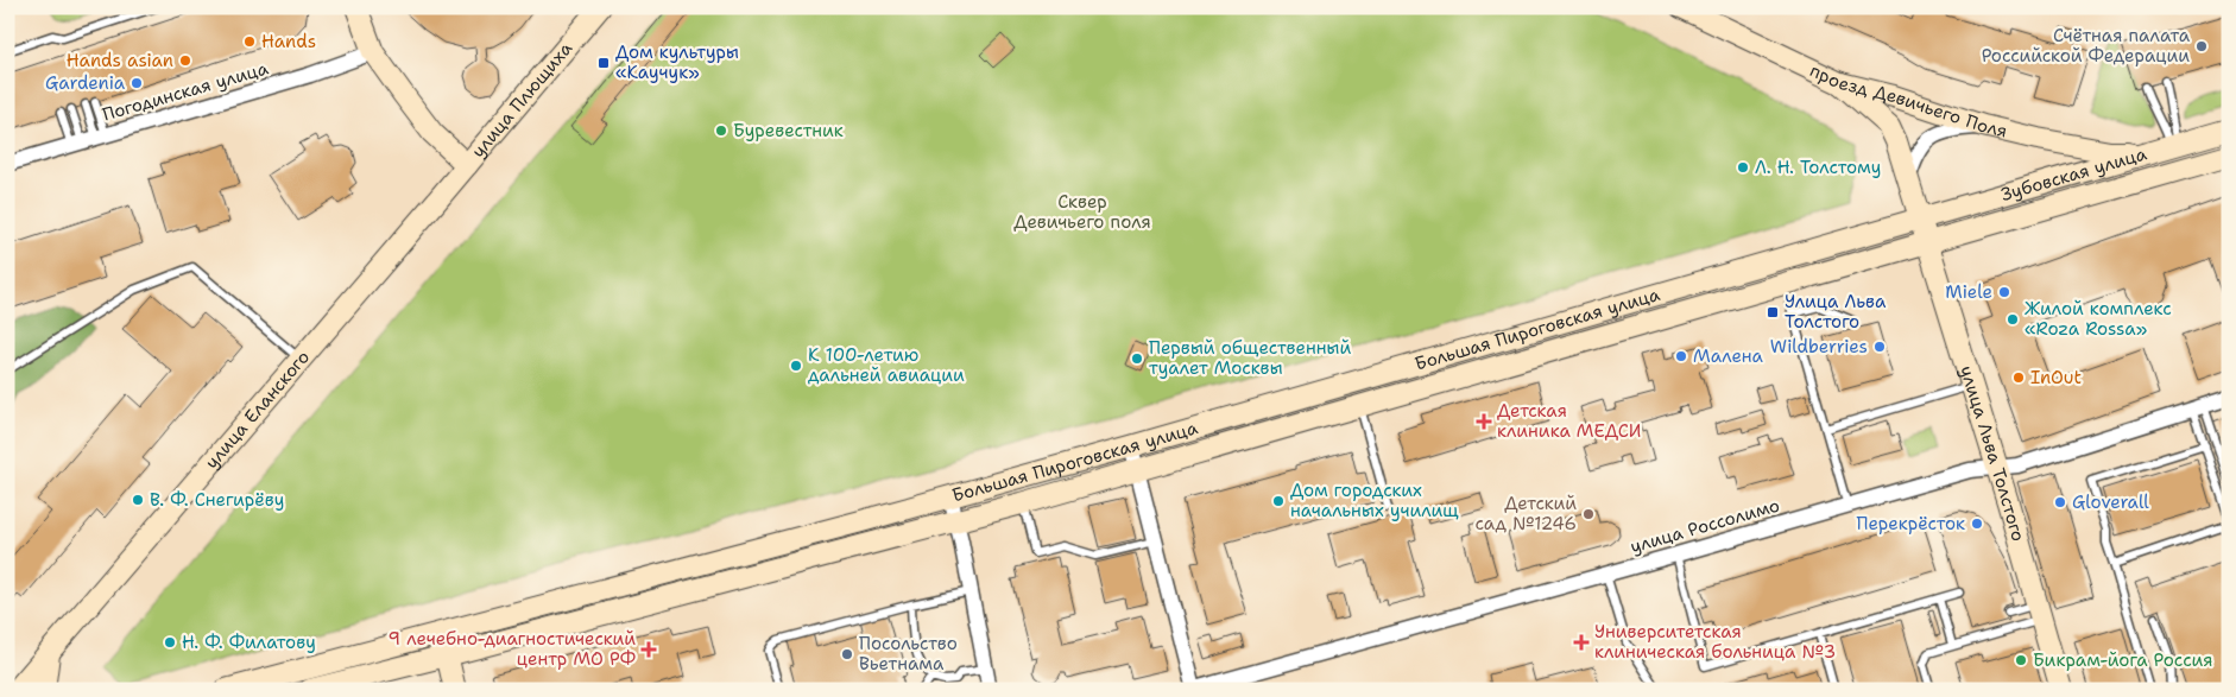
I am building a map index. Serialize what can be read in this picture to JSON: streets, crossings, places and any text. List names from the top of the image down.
{
  "streets": {
    "main road": [
      "проезд Девичьего Поля",
      "улица Плющиха",
      "Зубовская улица",
      "Большая Пироговская улица",
      "улица Еланского",
      "улица Льва Толстого"
    ],
    "street": ["Погодинская улица", "улица Россолимо"]
  },
  "crossings": [
    ["проезд Девичьего Поля", "Зубовская улица"],
    ["проезд Девичьего Поля", "улица Льва Толстого"],
    ["улица Плющиха", "улица Еланского"],
    ["Зубовская улица", "Большая Пироговская улица"],
    ["Зубовская улица", "улица Льва Толстого"],
    ["Большая Пироговская улица", "улица Льва Толстого"],
    ["улица Льва Толстого", "улица Россолимо"]
  ],
  "parks": ["Сквер Девичьего поля"],
  "places": {
    "other": [
      "Hands",
      "Счётная палата Российской Федерации",
      "Hands asian",
      "Gardenia",
      "Буревестник",
      "Л. Н. Толстому",
      "Miele",
      "Жилой комплекс «Roza Rossa»",
      "Wildberries",
      "Малена",
      "Первый общественный туалет Москвы",
      "К 100-летию дальней авиации",
      "InOut",
      "В. Ф. Снегирёву",
      "Дом городских начальных училищ",
      "Gloverall",
      "Детский сад №1246",
      "Перекрёсток",
      "Н. Ф. Филатову",
      "Посольство Вьетнама",
      "Бикрам-йога Россия"
    ],
    "transit": ["Дом культуры «Каучук»", "Улица Льва Толстого"],
    "health": ["Детская клиника МЕДСИ", "Университетская клиническая больница №3", "9 лечебно-диагностический центр МО РФ"]
  }
}
